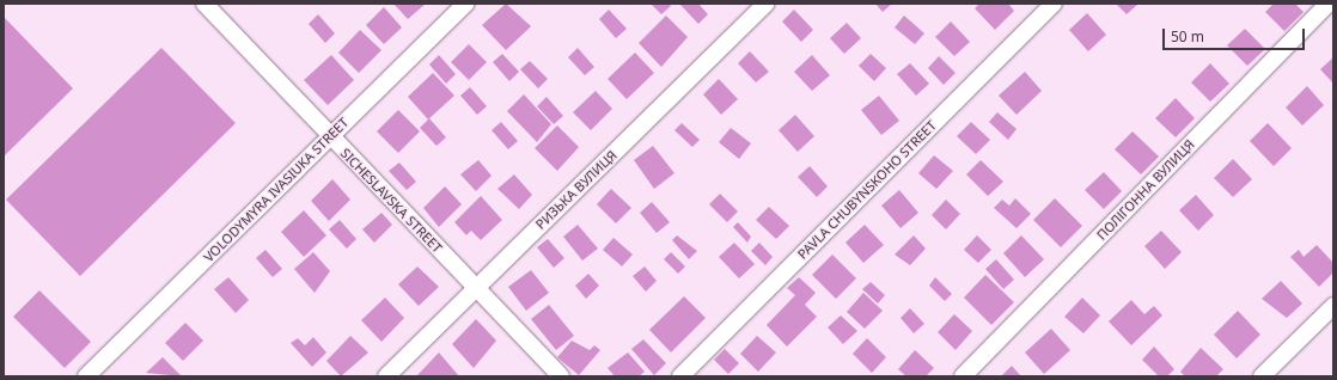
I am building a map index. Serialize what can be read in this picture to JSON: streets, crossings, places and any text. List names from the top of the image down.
{
  "streets": {
    "street": [
      "VOLODYMYRA IVASIUKA STREET",
      "РИЗЬКА ВУЛИЦЯ",
      "PAVLA CHUBYNSKOHO STREET",
      "ПОЛІГОННА ВУЛИЦЯ",
      "SICHESLAVSKA STREET"
    ]
  },
  "crossings": [
    ["VOLODYMYRA IVASIUKA STREET", "SICHESLAVSKA STREET"],
    ["РИЗЬКА ВУЛИЦЯ", "SICHESLAVSKA STREET"]
  ],
  "scale_bar": "50 m"
}
